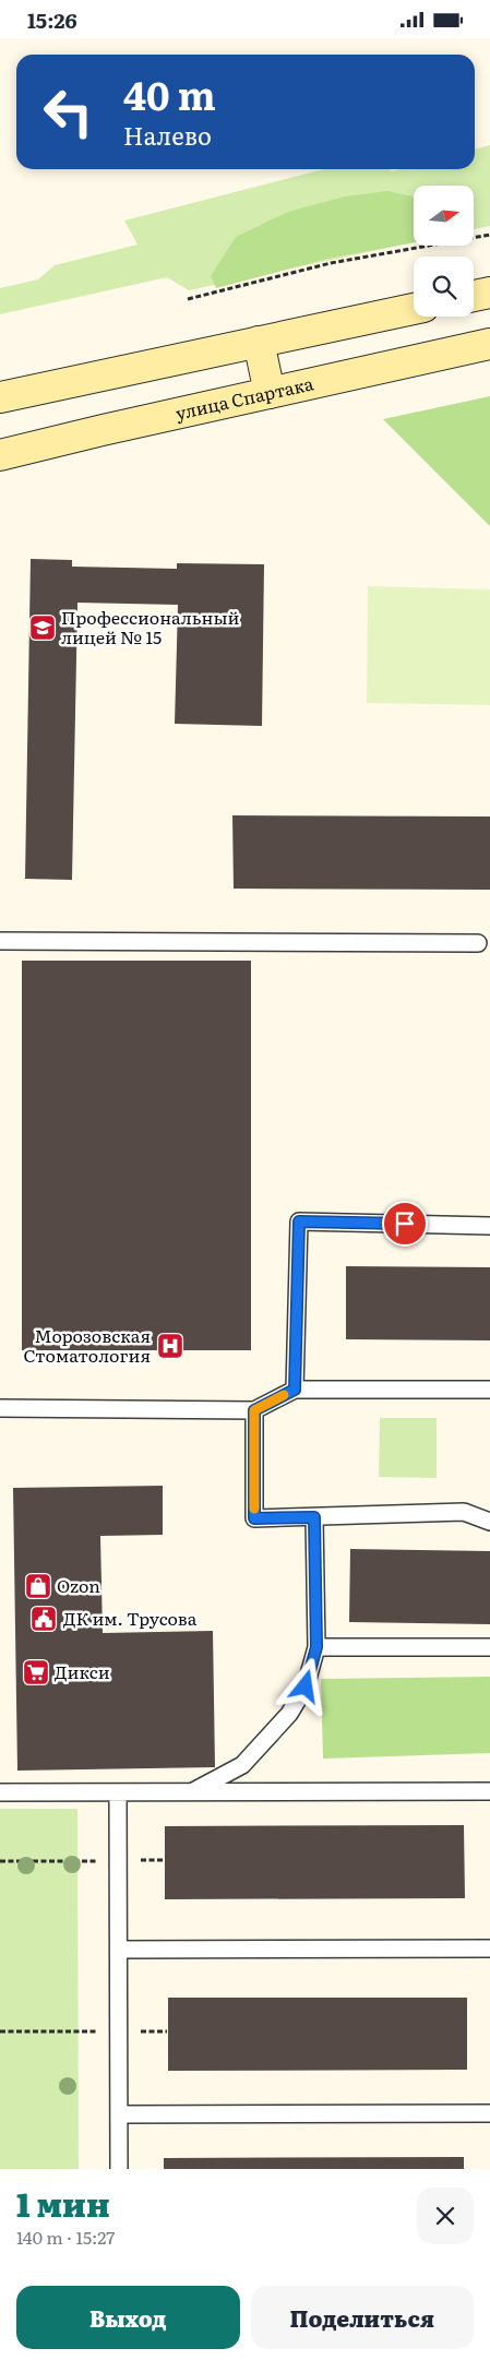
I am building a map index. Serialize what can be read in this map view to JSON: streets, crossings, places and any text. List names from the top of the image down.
{
  "streets": {
    "main road": ["улица Спартака"]
  },
  "places": {
    "school or university": ["Профессиональный лицей № 15"],
    "hospital": ["Морозовская Стоматология"],
    "shop": ["Ozon"],
    "public building": ["ДК им. Трусова"],
    "supermarket": ["Дикси"]
  },
  "north": "right",
  "page": {
    "status": "15:26",
    "turn": ["40 m", "Налево"],
    "heading": ["1 мин", "140 m · 15:27"],
    "buttons": ["Выход", "Поделиться"]
  }
}
